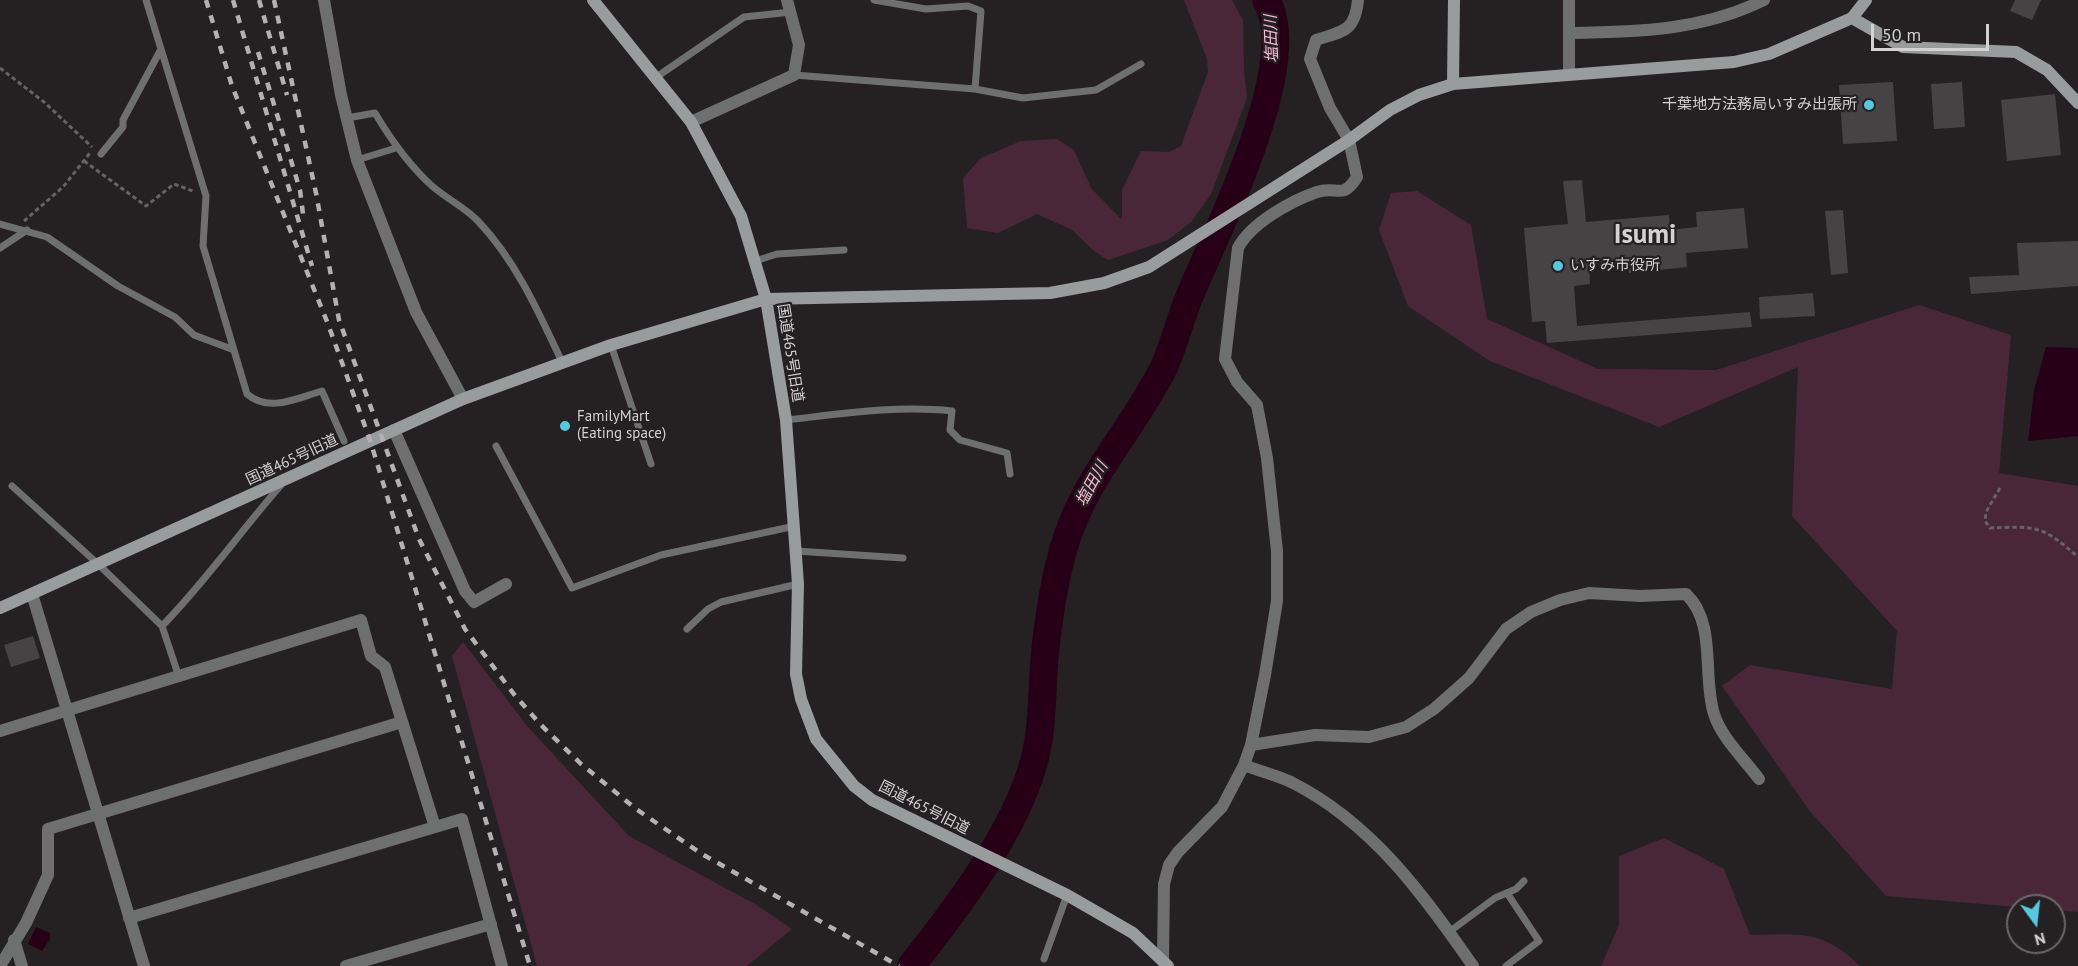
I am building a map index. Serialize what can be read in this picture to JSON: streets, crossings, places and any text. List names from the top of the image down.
{
  "streets": {
    "street": ["国道465号旧道"]
  },
  "districts": ["Isumi"],
  "water": ["塩田川"],
  "places": ["千葉地方法務局いすみ出張所", "いすみ市役所", "FamilyMart (Eating space)"],
  "scale_bar": "50 m",
  "north": "bottom"
}
